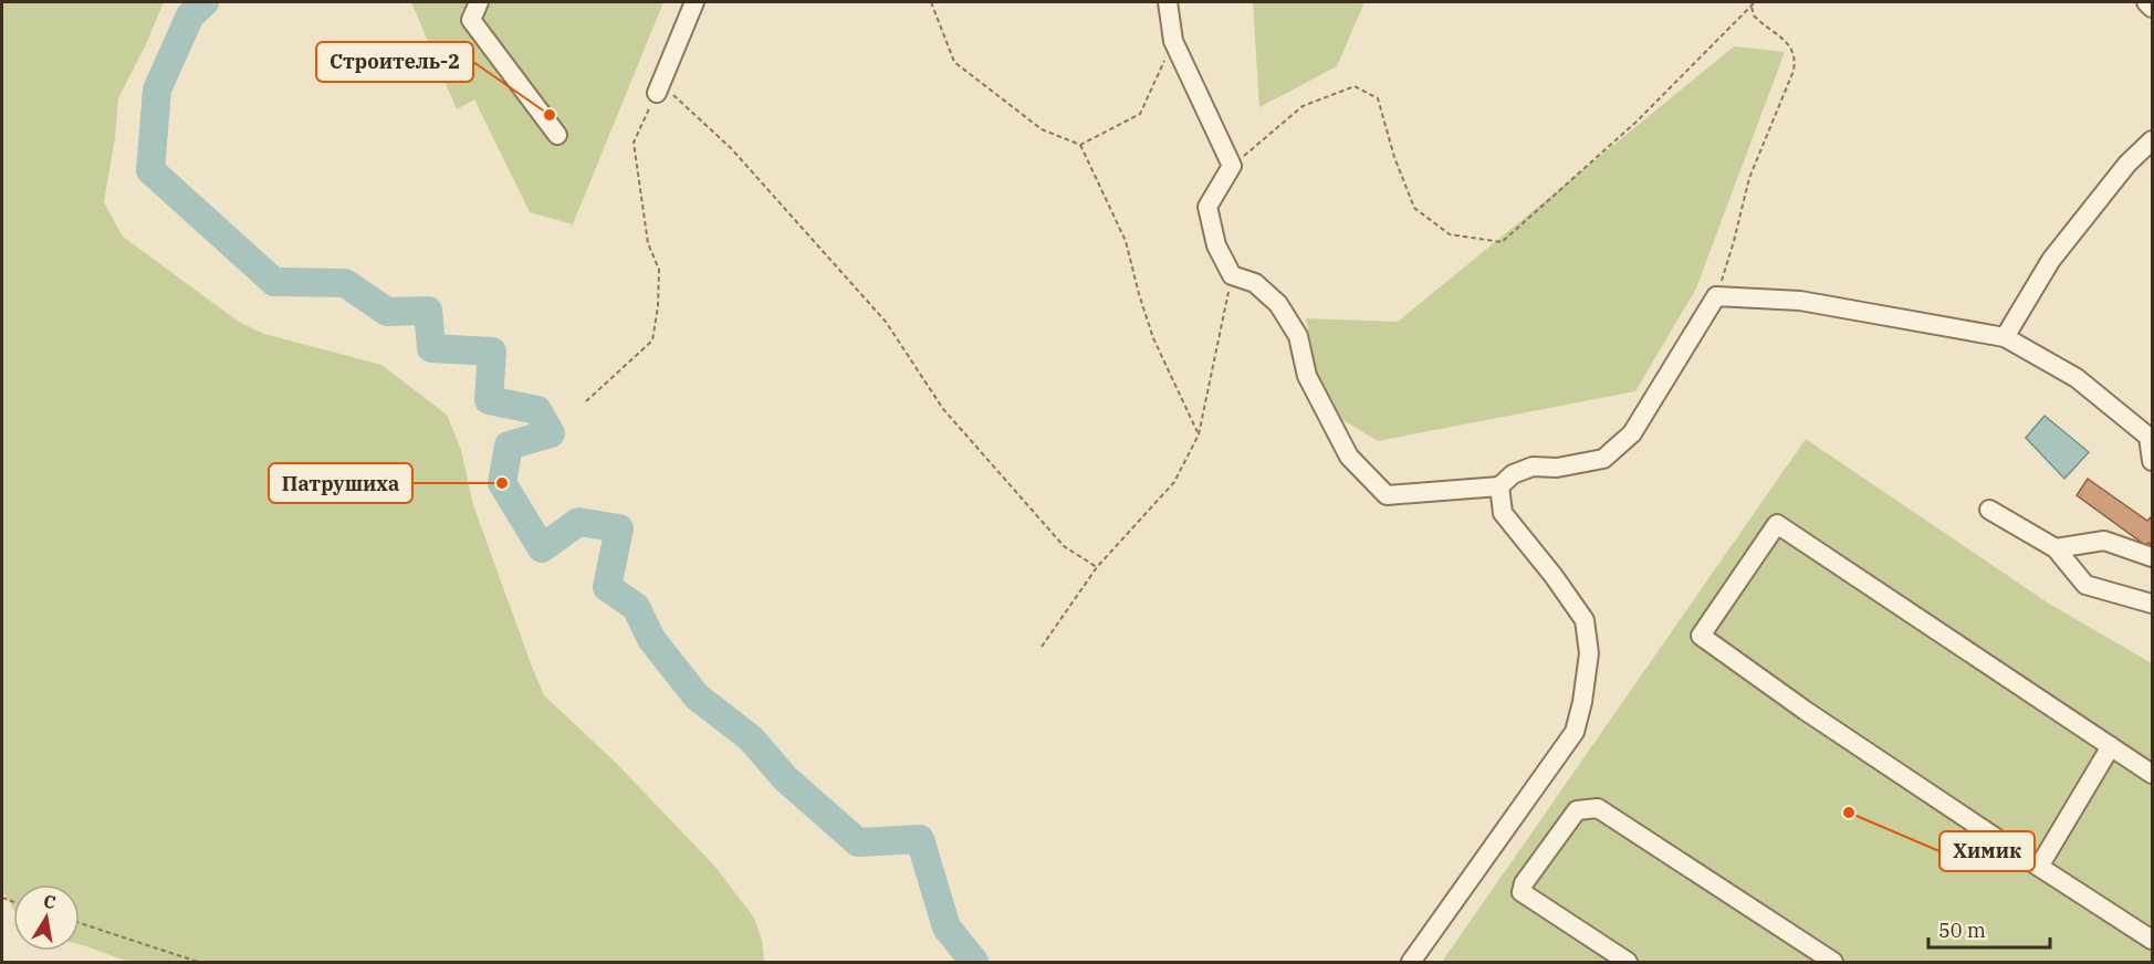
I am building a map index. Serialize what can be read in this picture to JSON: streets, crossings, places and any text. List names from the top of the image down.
{
  "places": ["Строитель-2", "Патрушиха", "Химик"],
  "scale_bar": "50 m",
  "north": "top"
}
